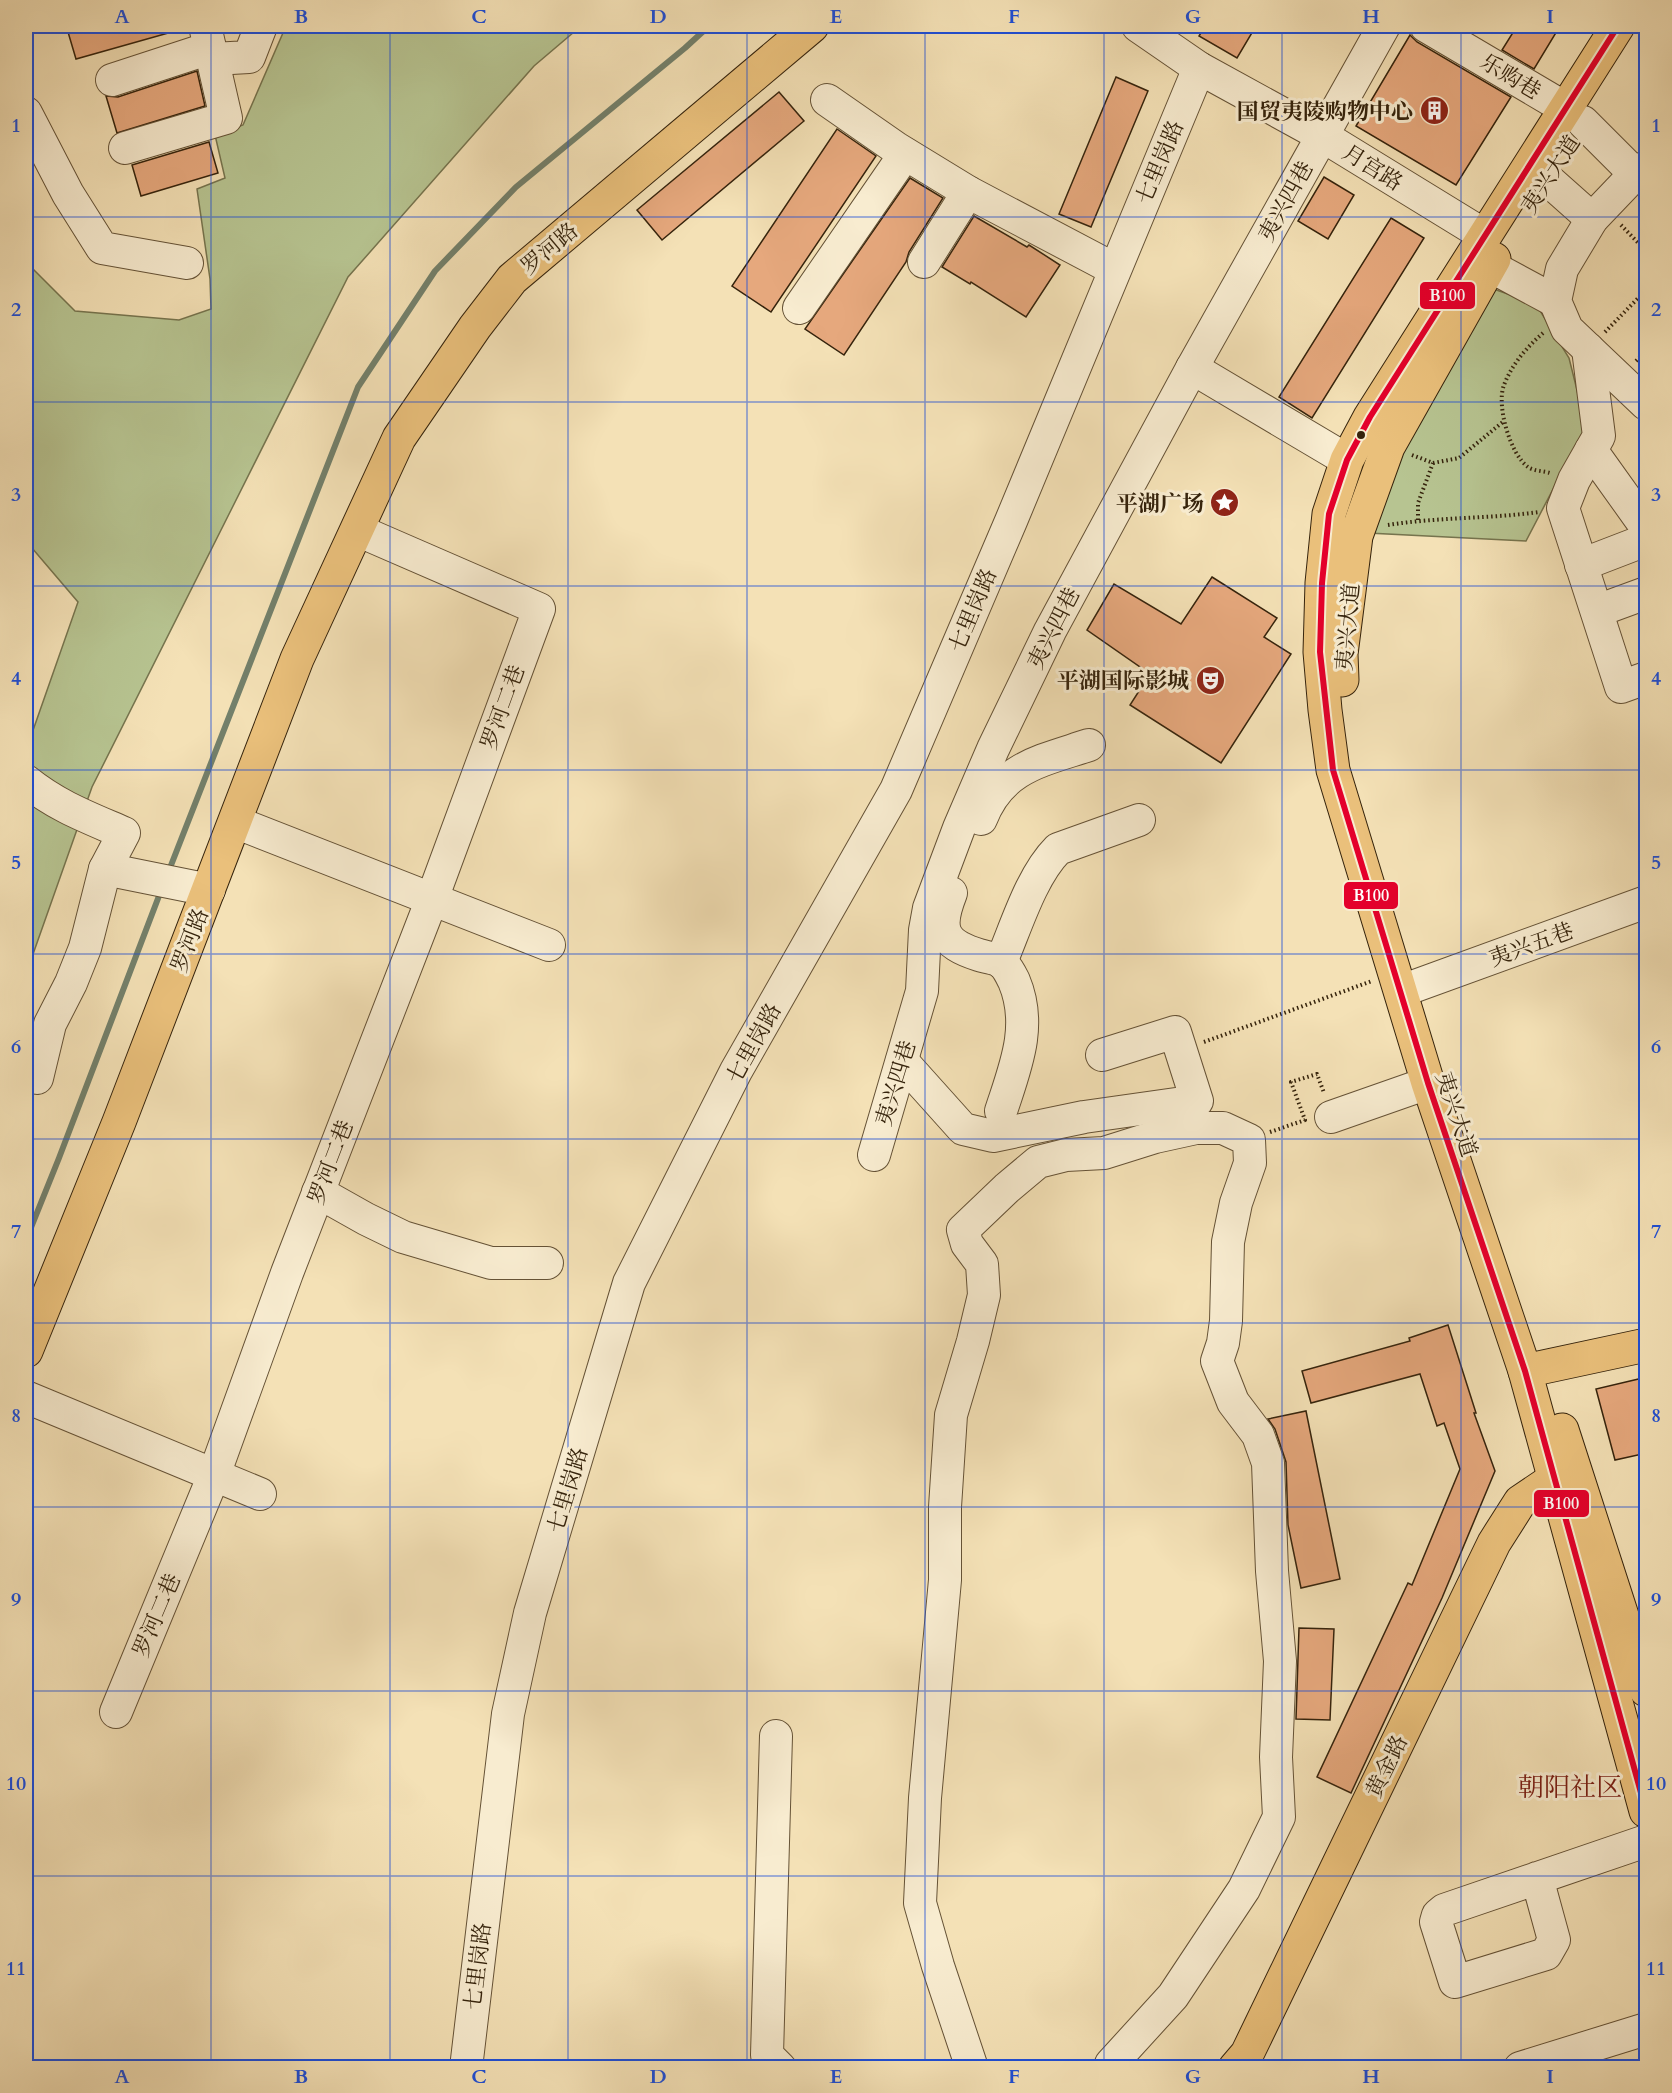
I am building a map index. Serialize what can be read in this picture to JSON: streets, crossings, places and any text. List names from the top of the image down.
{
  "streets": {
    "main road": ["夷兴大道", "罗河路", "黄金路"],
    "street": [
      "乐购巷",
      "七里岗路",
      "月宫路",
      "夷兴四巷",
      "罗河二巷",
      "夷兴五巷"
    ]
  },
  "crossings": [
    ["乐购巷", "夷兴大道"],
    ["七里岗路", "月宫路"],
    ["月宫路", "夷兴大道"],
    ["月宫路", "夷兴四巷"],
    ["夷兴大道", "夷兴五巷"],
    ["夷兴大道", "黄金路"],
    ["罗河路", "罗河二巷"]
  ],
  "districts": ["朝阳社区"],
  "places": {
    "building": ["国贸夷陵购物中心"],
    "place": ["平湖广场"],
    "theatre": ["平湖国际影城"]
  },
  "lines": ["transit line B100"],
  "grid": {
    "columns": [
      "A",
      "B",
      "C",
      "D",
      "E",
      "F",
      "G",
      "H",
      "I"
    ],
    "rows": [
      "1",
      "2",
      "3",
      "4",
      "5",
      "6",
      "7",
      "8",
      "9",
      "10",
      "11"
    ]
  }
}
